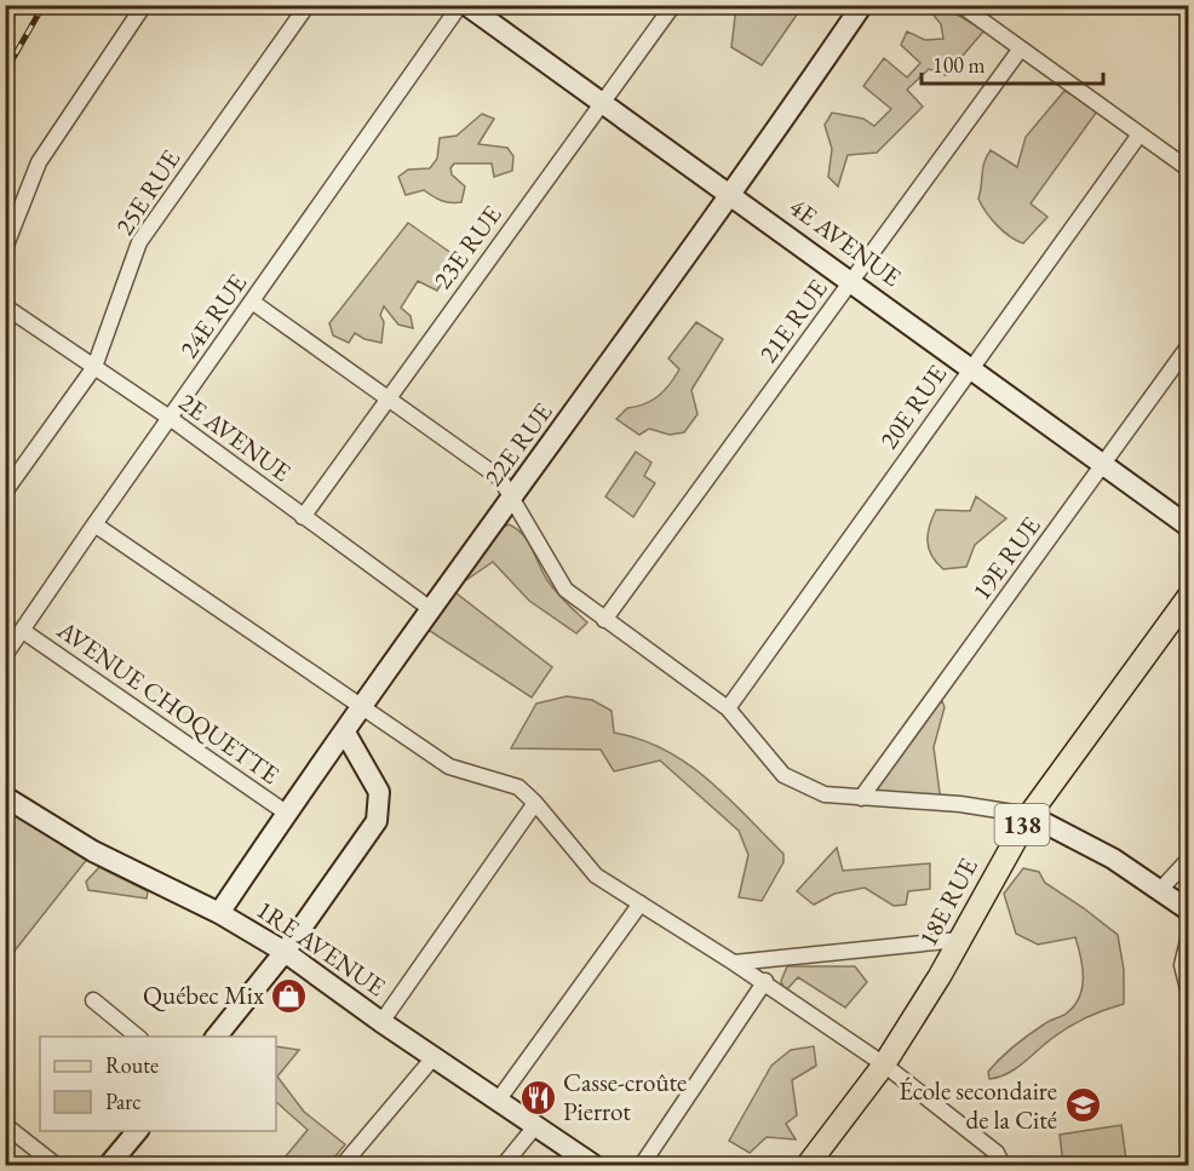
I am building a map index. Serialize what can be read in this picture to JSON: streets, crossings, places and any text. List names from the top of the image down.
{
  "streets": {
    "main road": ["138", "18E RUE"],
    "street": [
      "25E RUE",
      "4E AVENUE",
      "23E RUE",
      "24E RUE",
      "21E RUE",
      "20E RUE",
      "2E AVENUE",
      "22E RUE",
      "19E RUE",
      "AVENUE CHOQUETTE",
      "1RE AVENUE"
    ]
  },
  "crossings": [
    ["25E RUE", "2E AVENUE"],
    ["4E AVENUE", "23E RUE"],
    ["4E AVENUE", "21E RUE"],
    ["4E AVENUE", "20E RUE"],
    ["4E AVENUE", "22E RUE"],
    ["4E AVENUE", "19E RUE"],
    ["23E RUE", "2E AVENUE"],
    ["24E RUE", "2E AVENUE"],
    ["24E RUE", "AVENUE CHOQUETTE"],
    ["2E AVENUE", "22E RUE"],
    ["22E RUE", "AVENUE CHOQUETTE"],
    ["22E RUE", "1RE AVENUE"]
  ],
  "places": {
    "shop": ["Québec Mix"],
    "restaurant": ["Casse-croûte Pierrot"],
    "school or university": ["École secondaire de la Cité"]
  },
  "legend": ["Route", "Parc"],
  "scale_bar": "100 m"
}
